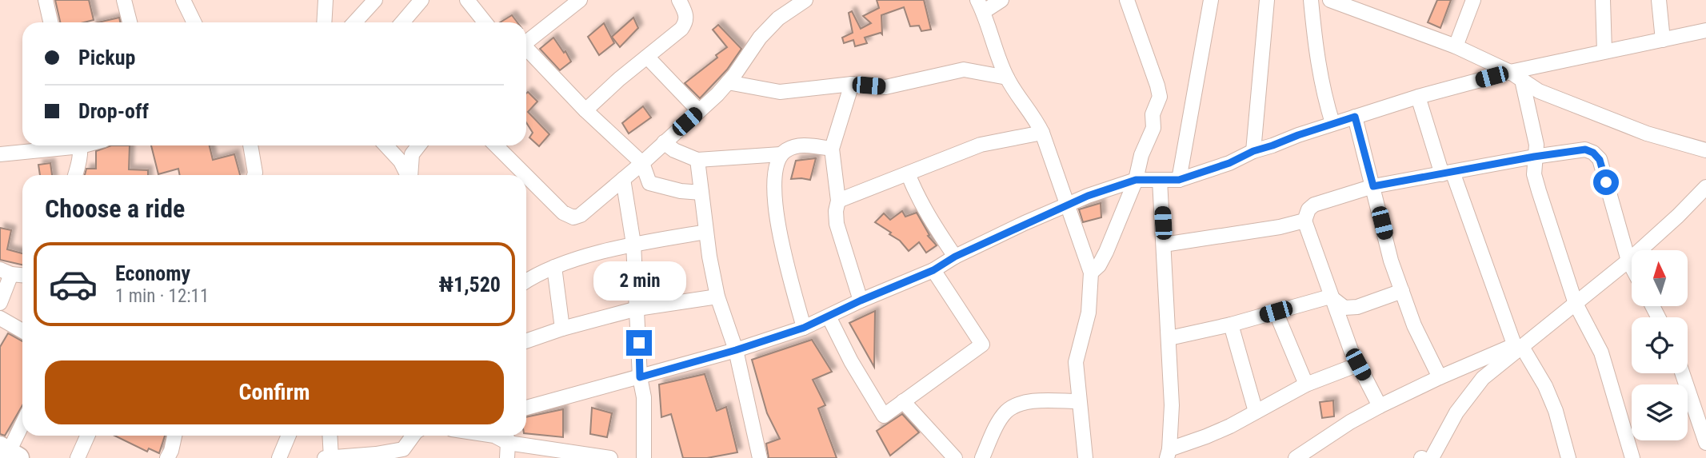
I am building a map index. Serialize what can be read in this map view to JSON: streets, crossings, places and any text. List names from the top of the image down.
{
  "north": "top",
  "page": {
    "banner": ["Pickup", "Drop-off"],
    "heading": "Choose a ride",
    "list": [
      {
        "name": "Economy",
        "note": "1 min · 12:11",
        "value": "₦1,520"
      }
    ],
    "bubble": "2 min",
    "buttons": "Confirm"
  }
}
